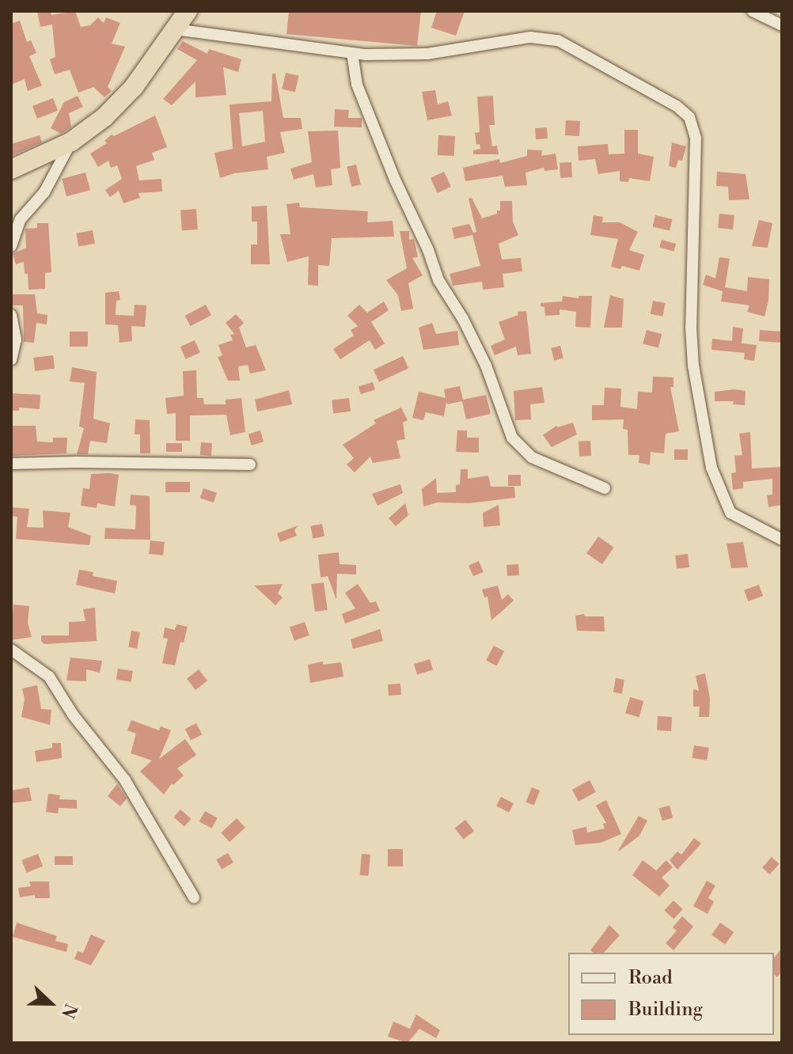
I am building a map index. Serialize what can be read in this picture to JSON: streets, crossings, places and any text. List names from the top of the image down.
{
  "legend": ["Road", "Building"],
  "north": "right"
}
